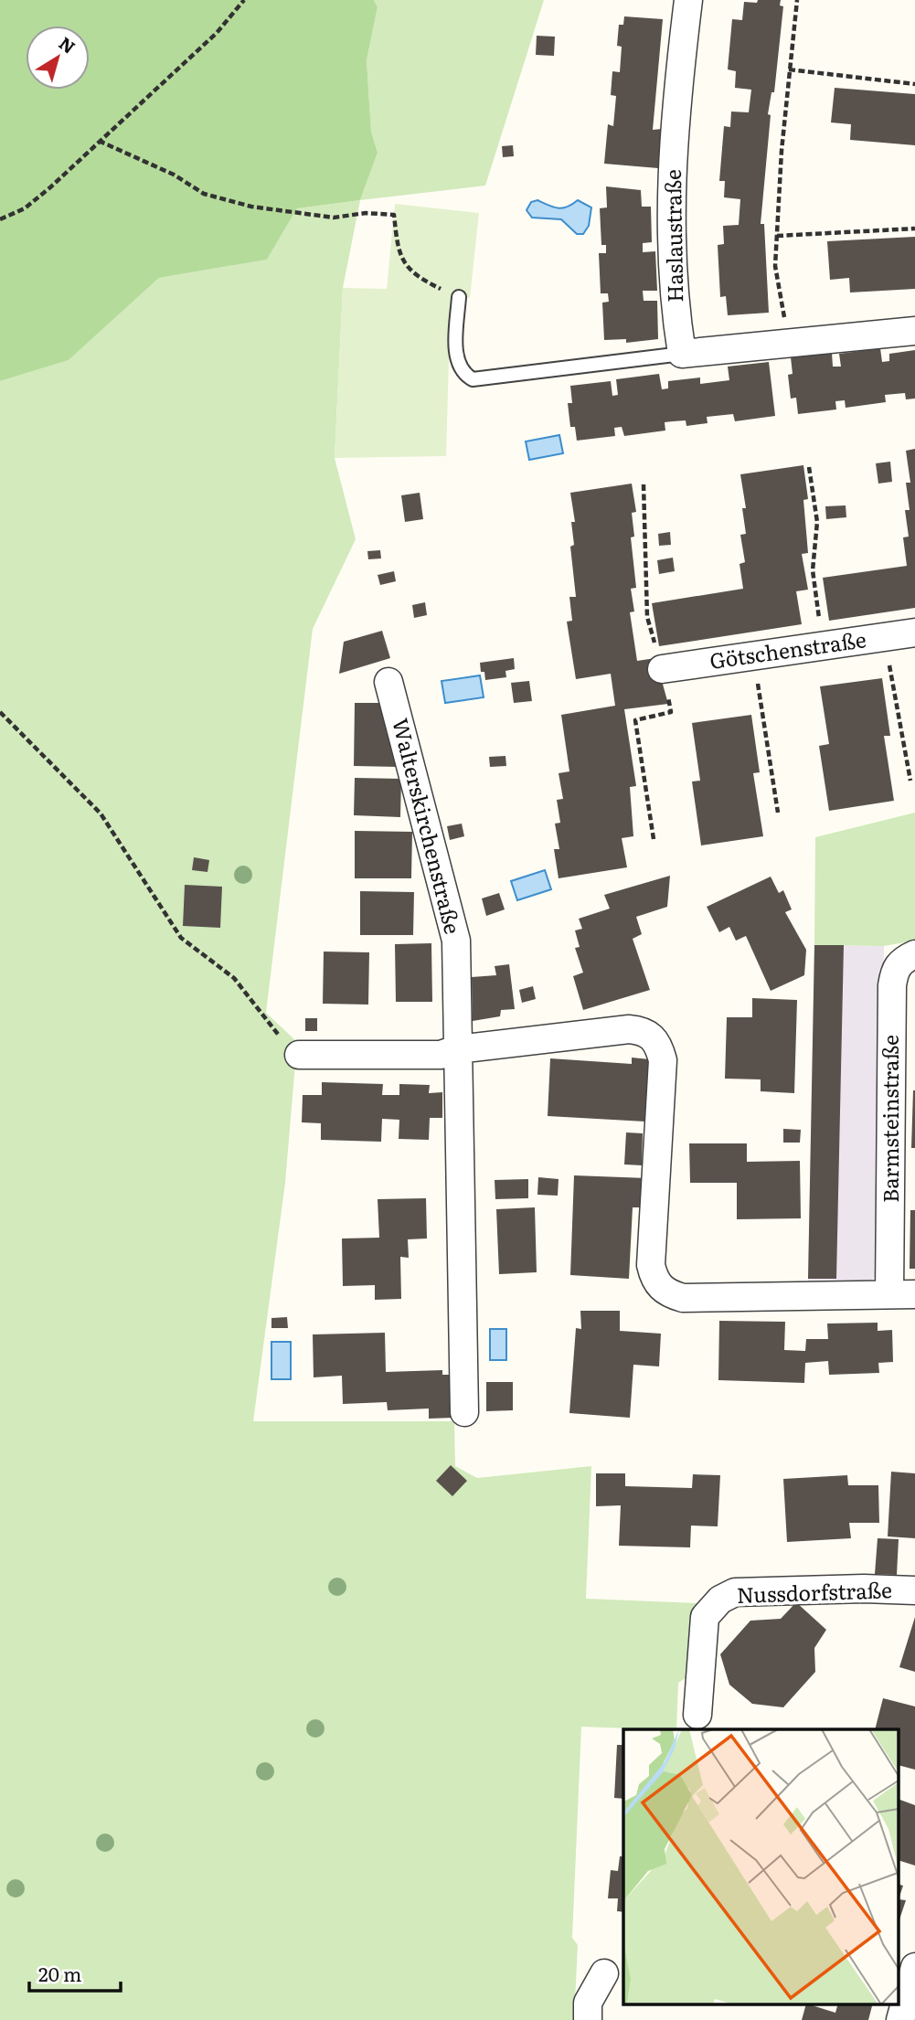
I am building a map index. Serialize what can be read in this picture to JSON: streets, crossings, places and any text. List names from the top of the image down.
{
  "streets": {
    "street": [
      "Haslaustraße",
      "Götschenstraße",
      "Walterskirchenstraße",
      "Barmsteinstraße",
      "Nussdorfstraße"
    ]
  },
  "scale_bar": "20 m",
  "north": "top right"
}
